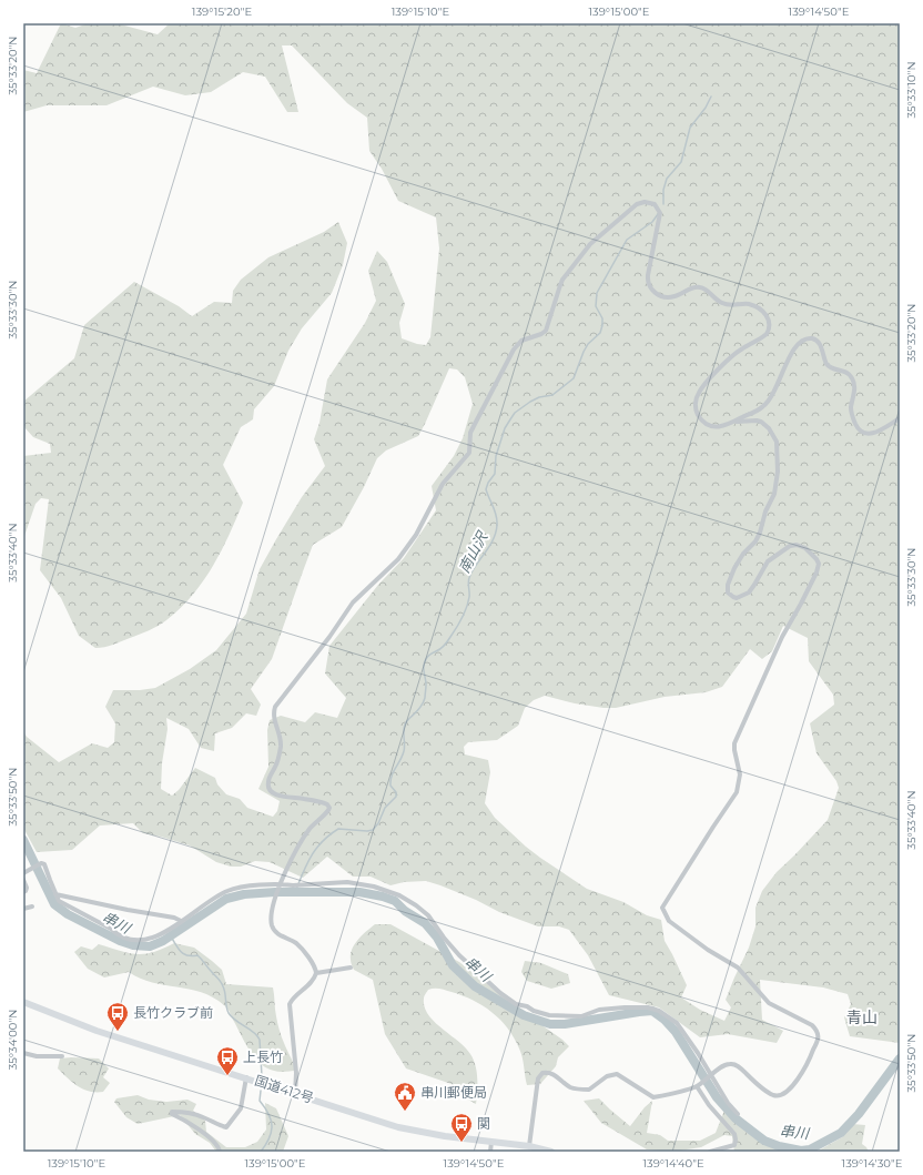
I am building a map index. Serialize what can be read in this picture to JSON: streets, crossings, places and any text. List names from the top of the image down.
{
  "streets": {
    "highway": ["国道412号"]
  },
  "districts": ["青山"],
  "water": ["南山沢", "串川"],
  "places": {
    "bus stop": ["長竹クラブ前", "上長竹", "関"],
    "public building": ["串川郵便局"]
  },
  "coordinates": [
    "139°15'20\"E",
    "139°15'10\"E",
    "139°15'00\"E",
    "139°14'50\"E",
    "35°33'20\"N",
    "35°33'10\"N",
    "35°33'30\"N",
    "35°33'40\"N",
    "35°33'50\"N",
    "35°34'00\"N",
    "139°14'40\"E",
    "139°14'30\"E"
  ]
}
